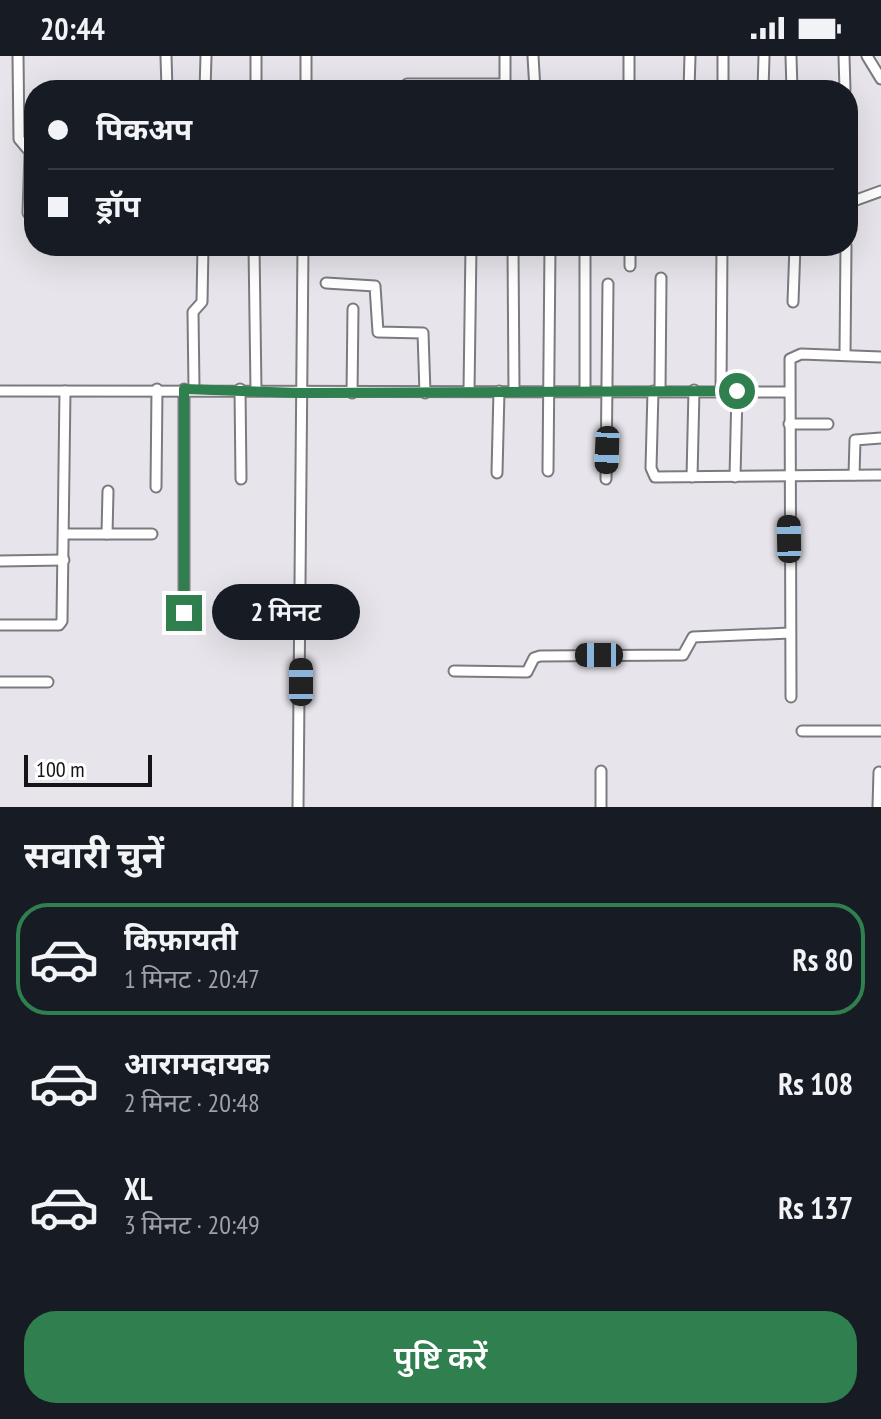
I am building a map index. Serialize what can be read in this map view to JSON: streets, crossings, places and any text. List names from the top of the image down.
{
  "scale_bar": "100 m",
  "page": {
    "status": "20:44",
    "banner": ["पिकअप", "ड्रॉप"],
    "bubble": "2 मिनट",
    "scale": "100 m",
    "heading": "सवारी चुनें",
    "list": [
      {
        "name": "किफ़ायती",
        "note": "1 मिनट · 20:47",
        "value": "Rs 80"
      },
      {
        "name": "आरामदायक",
        "note": "2 मिनट · 20:48",
        "value": "Rs 108"
      },
      {
        "name": "XL",
        "note": "3 मिनट · 20:49",
        "value": "Rs 137"
      }
    ],
    "buttons": "पुष्टि करें"
  }
}
